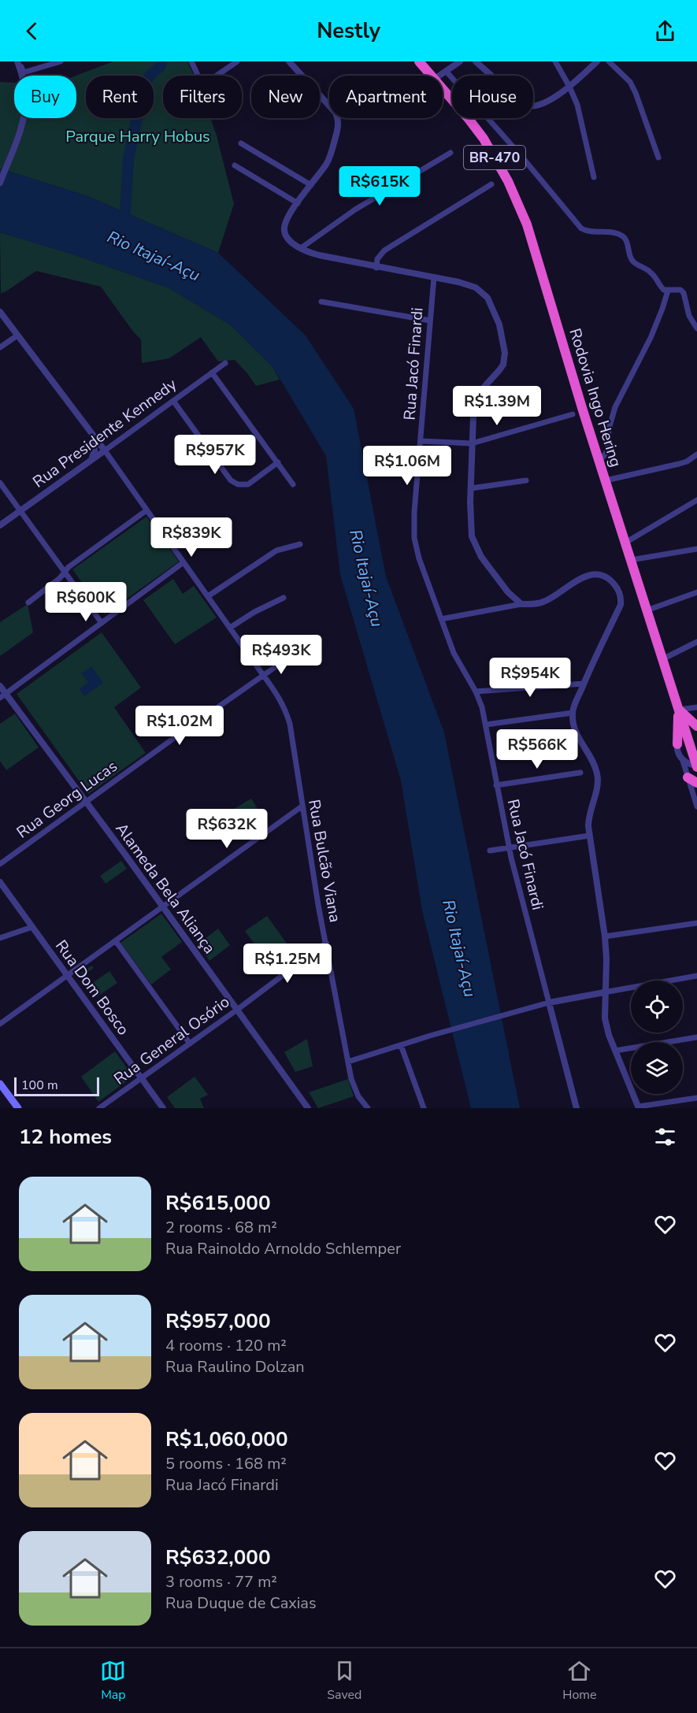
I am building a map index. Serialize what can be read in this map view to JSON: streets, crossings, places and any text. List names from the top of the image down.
{
  "streets": {
    "highway": ["BR-470", "Rodovia Ingo Hering"],
    "street": [
      "Rua Jacó Finardi",
      "Rua Presidente Kennedy",
      "Rua Georg Lucas",
      "Rua Bulcão Viana",
      "Alameda Bela Aliança",
      "Rua Dom Bosco",
      "Rua General Osório"
    ]
  },
  "crossings": [
    ["Rua Presidente Kennedy", "Rua Bulcão Viana"],
    ["Rua Georg Lucas", "Rua Bulcão Viana"],
    ["Rua Georg Lucas", "Alameda Bela Aliança"],
    ["Rua Bulcão Viana", "Rua General Osório"],
    ["Alameda Bela Aliança", "Rua General Osório"],
    ["Rua Dom Bosco", "Rua General Osório"]
  ],
  "water": ["Rio Itajaí-Açu"],
  "parks": ["Parque Harry Hobus"],
  "scale_bar": "100 m",
  "page": {
    "header": "Nestly",
    "chip": [
      "Buy",
      "Rent",
      "Filters",
      "New",
      "Apartment",
      "House"
    ],
    "price": [
      "R$615K",
      "R$1.39M",
      "R$957K",
      "R$1.06M",
      "R$839K",
      "R$600K",
      "R$493K",
      "R$954K",
      "R$1.02M",
      "R$566K",
      "R$632K",
      "R$1.25M"
    ],
    "scale": "100 m",
    "heading": "12 homes",
    "list": [
      {
        "name": "R$615,000",
        "note": "2 rooms · 68 m² · Rua Rainoldo Arnoldo Schlemper"
      },
      {
        "name": "R$957,000",
        "note": "4 rooms · 120 m² · Rua Raulino Dolzan"
      },
      {
        "name": "R$1,060,000",
        "note": "5 rooms · 168 m² · Rua Jacó Finardi"
      },
      {
        "name": "R$632,000",
        "note": "3 rooms · 77 m² · Rua Duque de Caxias"
      }
    ],
    "tabs": ["Map", "Saved", "Home"]
  }
}
